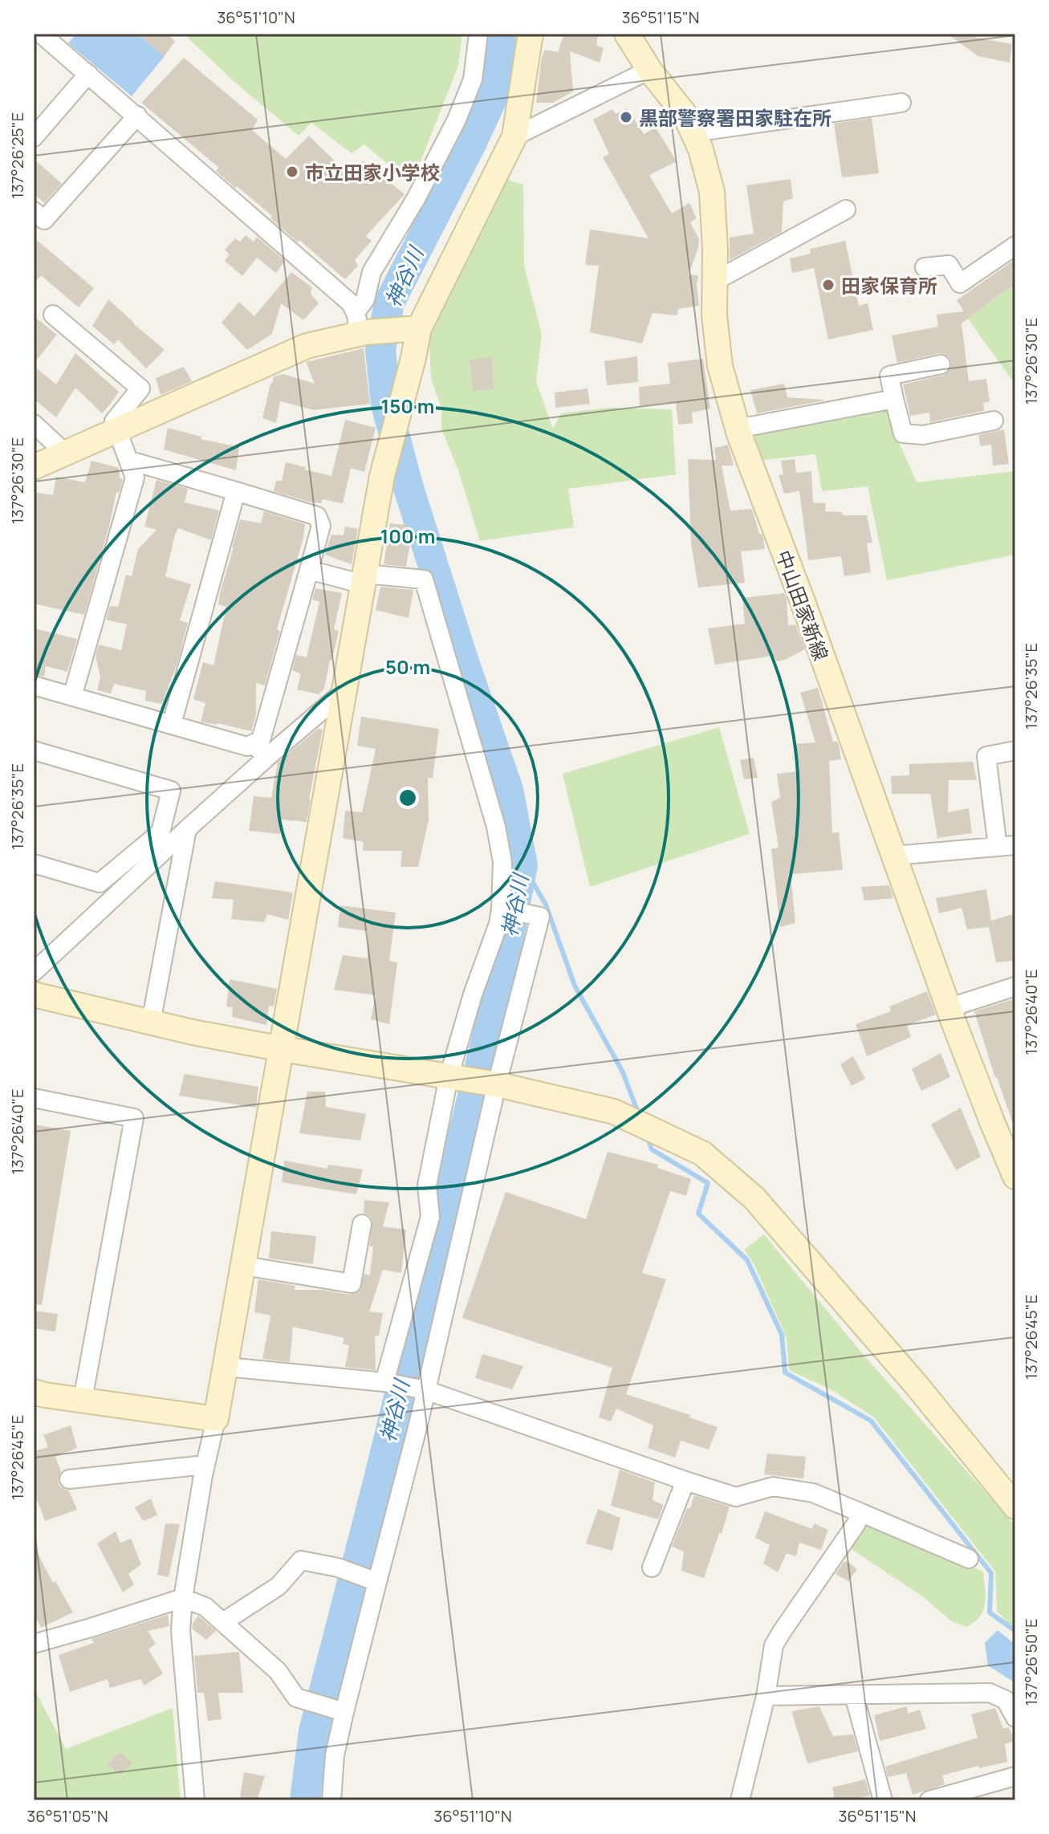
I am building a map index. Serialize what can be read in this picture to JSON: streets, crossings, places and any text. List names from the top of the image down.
{
  "streets": {
    "street": ["中山田家新線"]
  },
  "water": ["神谷川"],
  "places": ["黒部警察署田家駐在所", "市立田家小学校", "田家保育所"],
  "coordinates": [
    "36°51'10\"N",
    "36°51'15\"N",
    "137°26'25\"E",
    "137°26'30\"E",
    "137°26'35\"E",
    "137°26'40\"E",
    "137°26'45\"E",
    "137°26'50\"E",
    "36°51'05\"N"
  ],
  "rings": ["150 m", "100 m", "50 m"]
}
